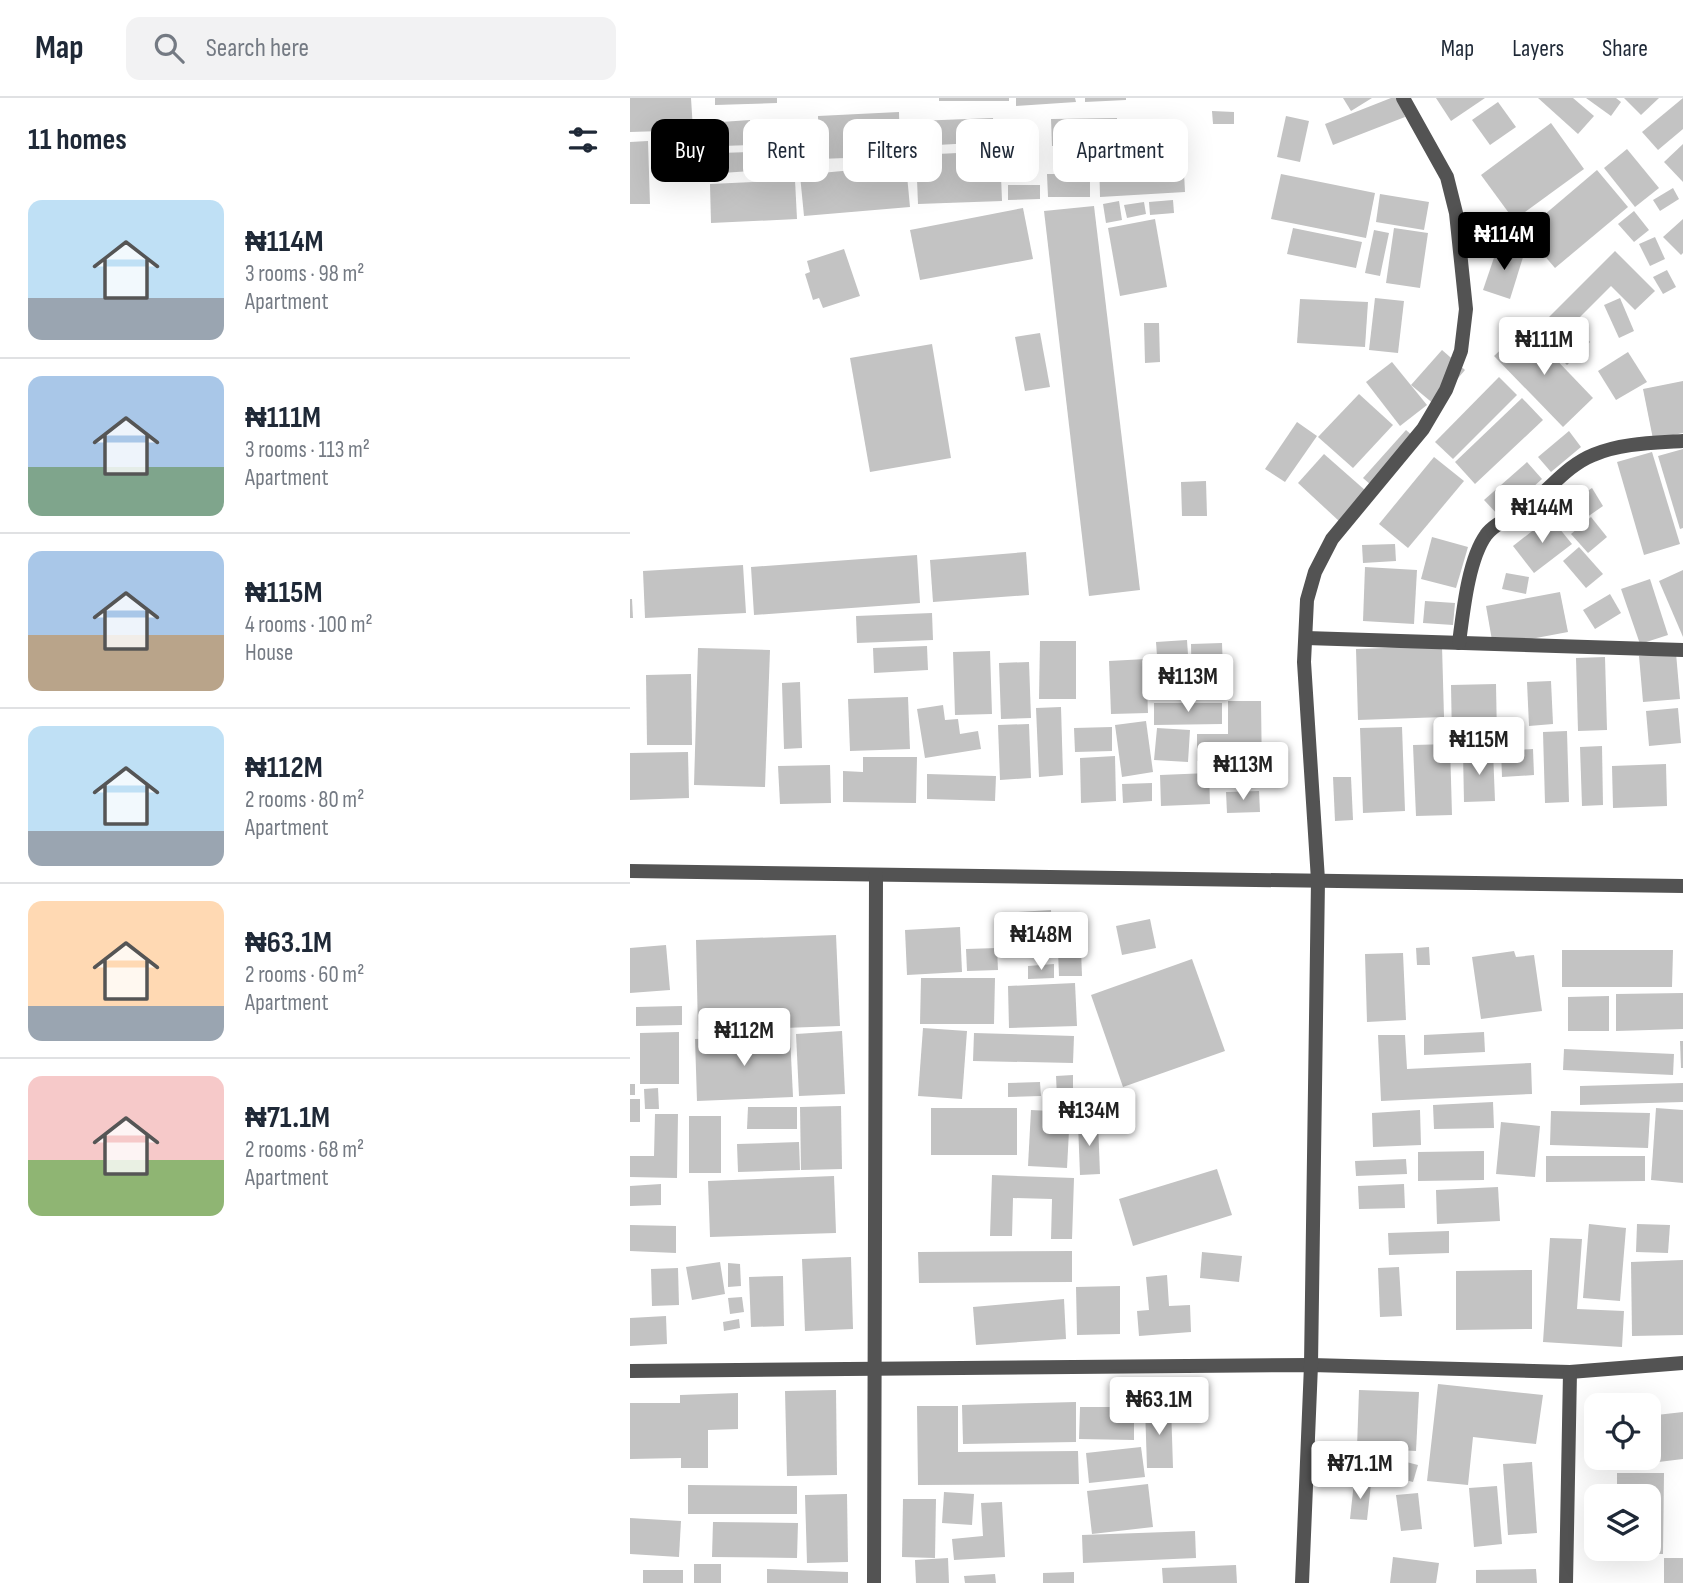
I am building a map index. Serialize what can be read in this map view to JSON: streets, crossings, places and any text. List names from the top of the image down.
{
  "page": {
    "header": "Map",
    "search": "Search here",
    "nav": ["Map", "Layers", "Share"],
    "heading": "11 homes",
    "chip": [
      "Buy",
      "Rent",
      "Filters",
      "New",
      "Apartment"
    ],
    "list": [
      {
        "name": "₦114M",
        "note": "3 rooms · 98 m² · Apartment"
      },
      {
        "name": "₦111M",
        "note": "3 rooms · 113 m² · Apartment"
      },
      {
        "name": "₦115M",
        "note": "4 rooms · 100 m² · House"
      },
      {
        "name": "₦112M",
        "note": "2 rooms · 80 m² · Apartment"
      },
      {
        "name": "₦63.1M",
        "note": "2 rooms · 60 m² · Apartment"
      },
      {
        "name": "₦71.1M",
        "note": "2 rooms · 68 m² · Apartment"
      }
    ],
    "price": [
      "₦114M",
      "₦111M",
      "₦144M",
      "₦113M",
      "₦115M",
      "₦113M",
      "₦148M",
      "₦112M",
      "₦134M",
      "₦63.1M",
      "₦71.1M"
    ]
  }
}
